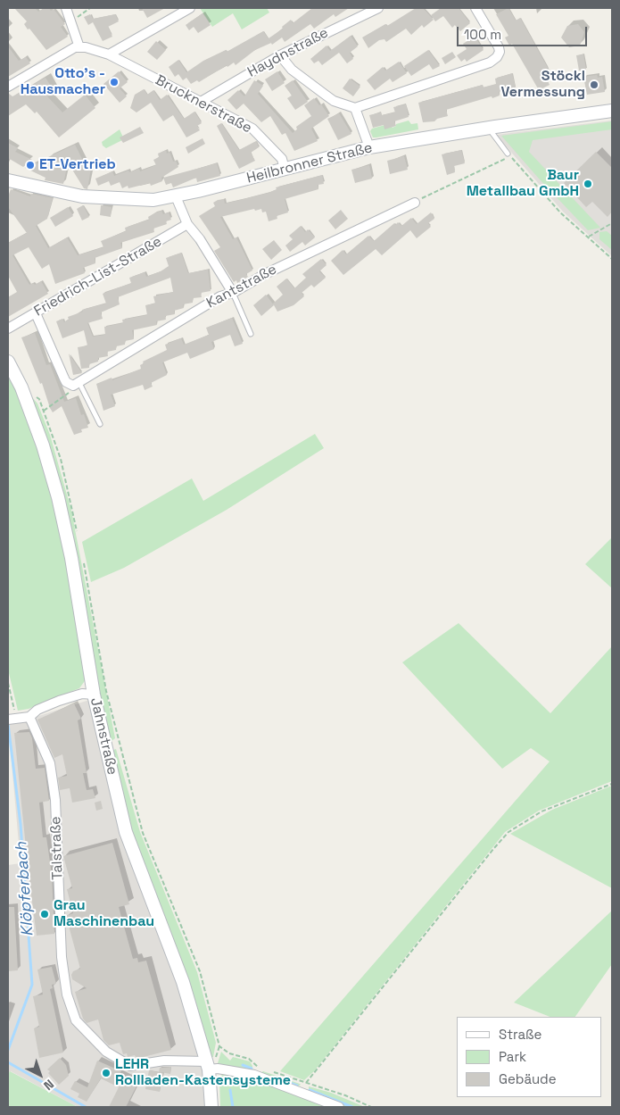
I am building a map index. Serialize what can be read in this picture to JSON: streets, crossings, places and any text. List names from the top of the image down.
{
  "streets": {
    "street": [
      "Haydnstraße",
      "Brucknerstraße",
      "Heilbronner Straße",
      "Friedrich-List-Straße",
      "Kantstraße",
      "Jahnstraße",
      "Talstraße"
    ]
  },
  "crossings": [
    ["Haydnstraße", "Brucknerstraße"],
    ["Brucknerstraße", "Heilbronner Straße"],
    ["Jahnstraße", "Talstraße"]
  ],
  "water": ["Klöpferbach"],
  "places": [
    "Otto's - Hausmacher",
    "Stöckl Vermessung",
    "ET-Vertrieb",
    "Baur Metallbau GmbH",
    "Grau Maschinenbau",
    "LEHR Rollladen-Kastensysteme"
  ],
  "legend": ["Straße", "Park", "Gebäude"],
  "scale_bar": "100 m",
  "north": "bottom right"
}
